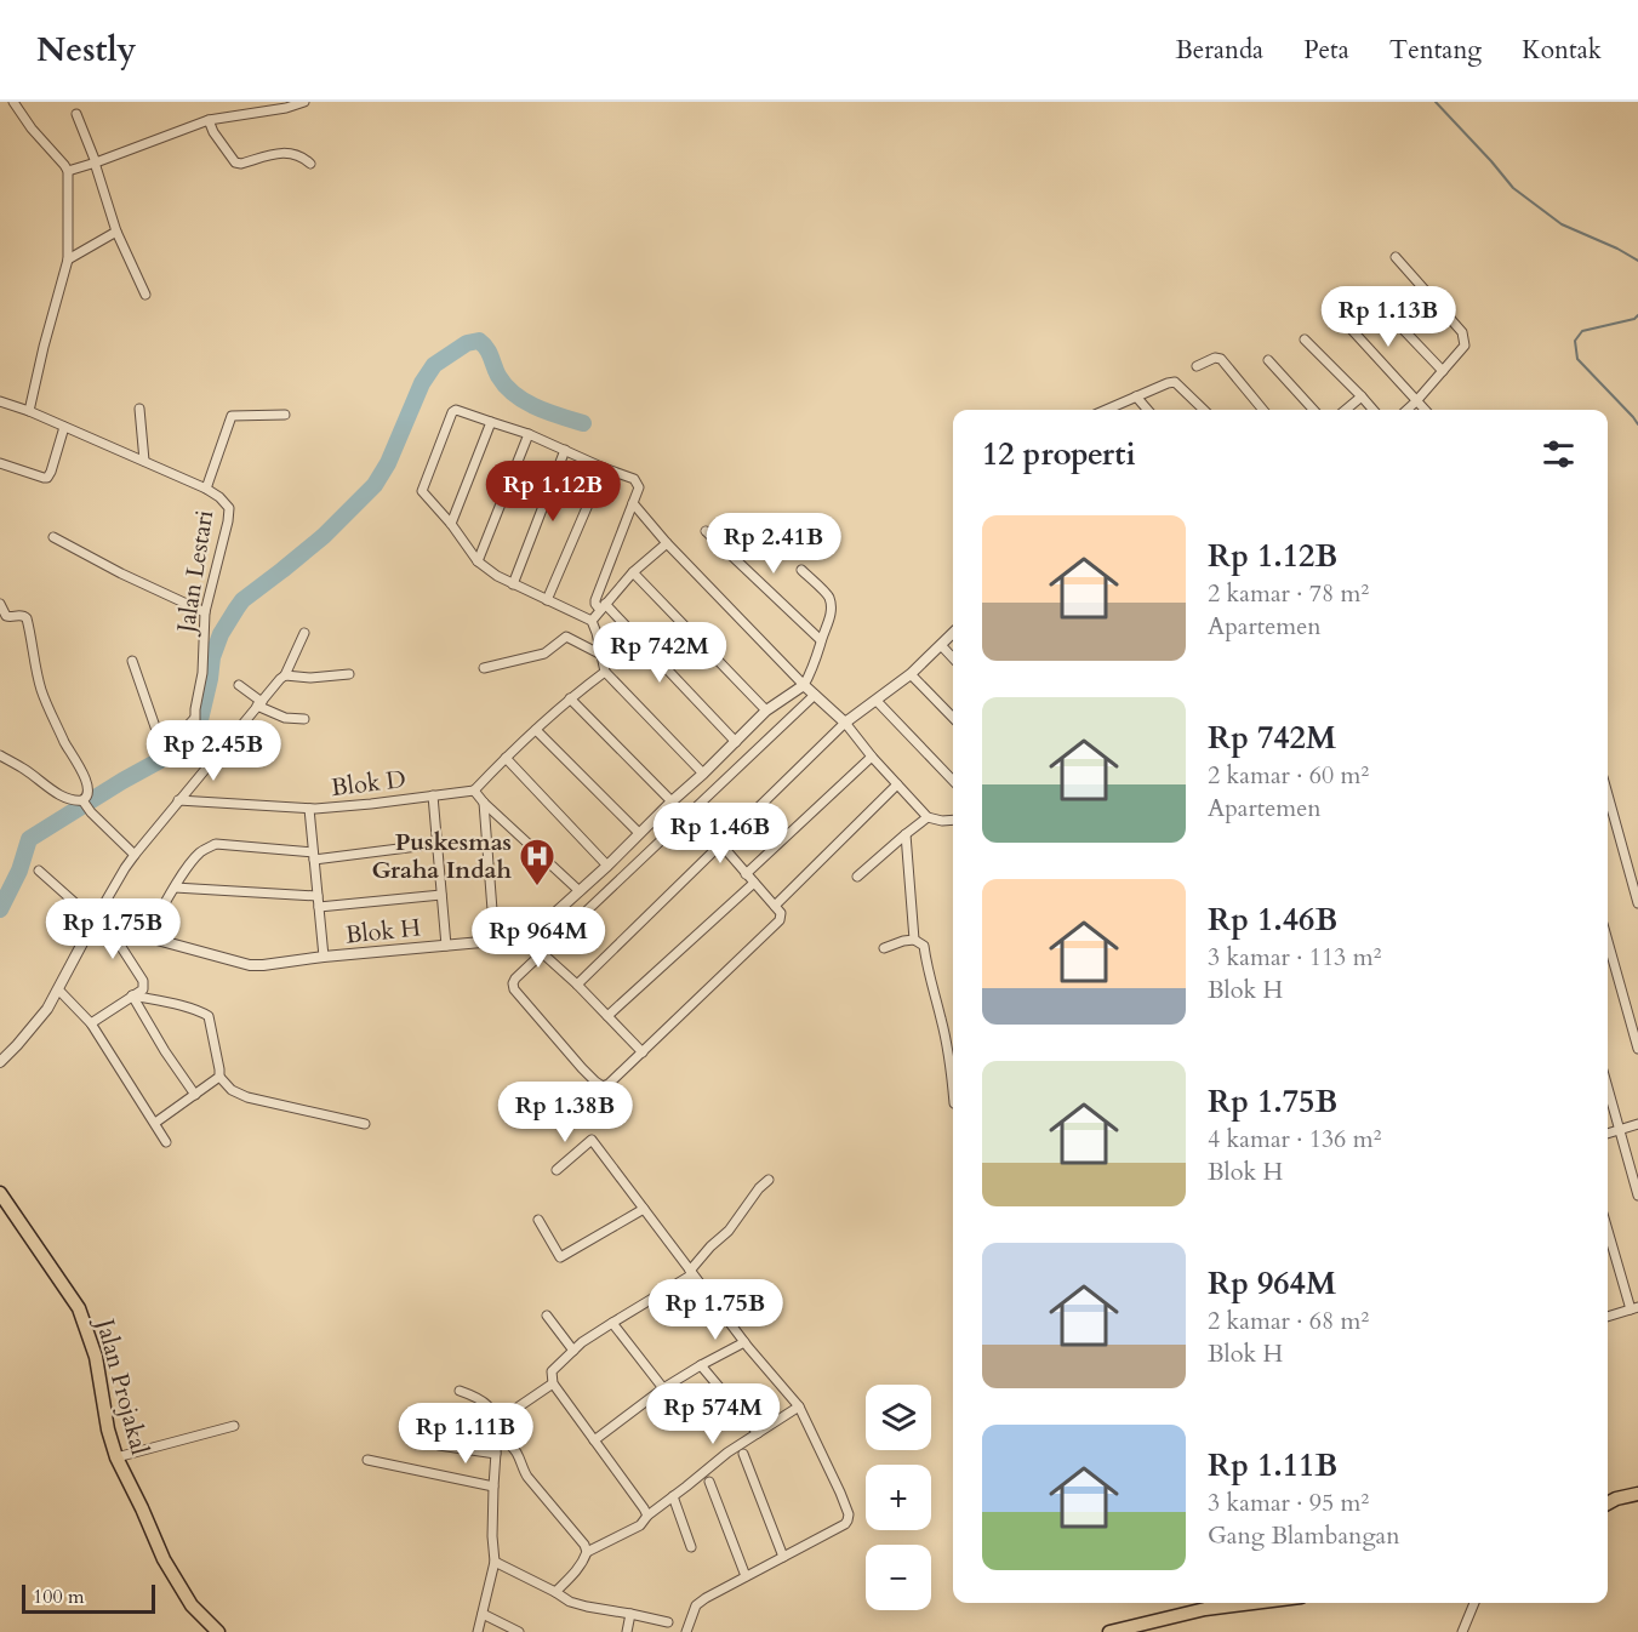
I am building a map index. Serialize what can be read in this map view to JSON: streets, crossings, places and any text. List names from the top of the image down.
{
  "streets": {
    "main road": ["Jalan Projakal"],
    "street": ["Jalan Lestari", "Blok D", "Blok H"]
  },
  "places": {
    "hospital": ["Puskesmas Graha Indah"]
  },
  "scale_bar": "100 m",
  "page": {
    "header": "Nestly",
    "nav": [
      "Beranda",
      "Peta",
      "Tentang",
      "Kontak"
    ],
    "price": [
      "Rp 1.13B",
      "Rp 1.12B",
      "Rp 2.41B",
      "Rp 742M",
      "Rp 2.45B",
      "Rp 1.46B",
      "Rp 1.75B",
      "Rp 964M",
      "Rp 1.38B",
      "Rp 1.75B",
      "Rp 574M",
      "Rp 1.11B"
    ],
    "heading": "12 properti",
    "list": [
      {
        "name": "Rp 1.12B",
        "note": "2 kamar · 78 m² · Apartemen"
      },
      {
        "name": "Rp 742M",
        "note": "2 kamar · 60 m² · Apartemen"
      },
      {
        "name": "Rp 1.46B",
        "note": "3 kamar · 113 m² · Blok H"
      },
      {
        "name": "Rp 1.75B",
        "note": "4 kamar · 136 m² · Blok H"
      },
      {
        "name": "Rp 964M",
        "note": "2 kamar · 68 m² · Blok H"
      },
      {
        "name": "Rp 1.11B",
        "note": "3 kamar · 95 m² · Gang Blambangan"
      }
    ],
    "map_buttons": ["+", "−"],
    "scale": "100 m"
  }
}
